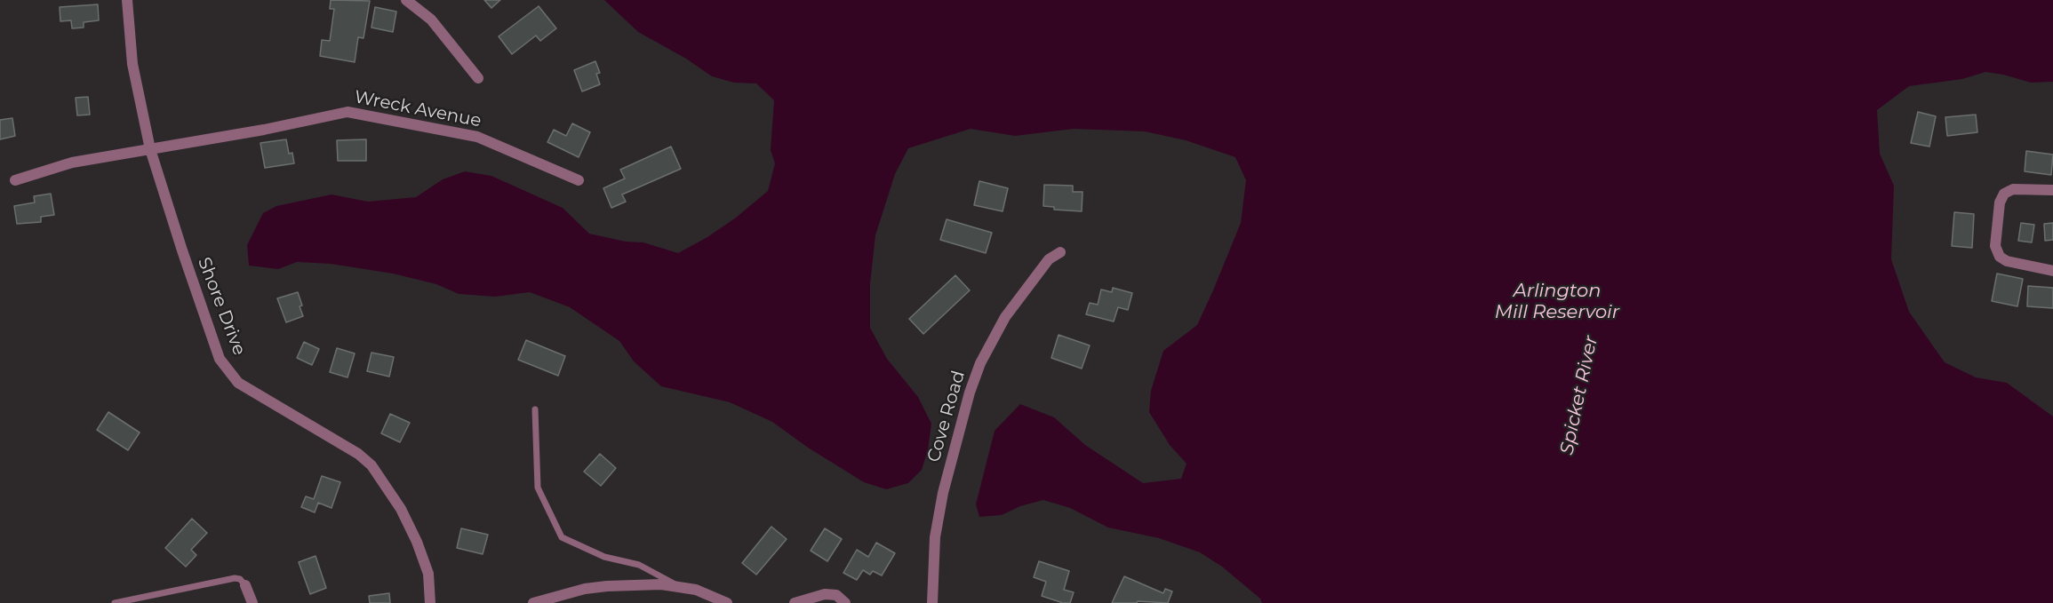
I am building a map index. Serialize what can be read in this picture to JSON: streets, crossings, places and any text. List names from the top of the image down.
{
  "streets": {
    "street": ["Wreck Avenue", "Shore Drive", "Cove Road"]
  },
  "crossings": [
    ["Wreck Avenue", "Shore Drive"]
  ],
  "water": ["Arlington Mill Reservoir", "Spicket River"]
}
